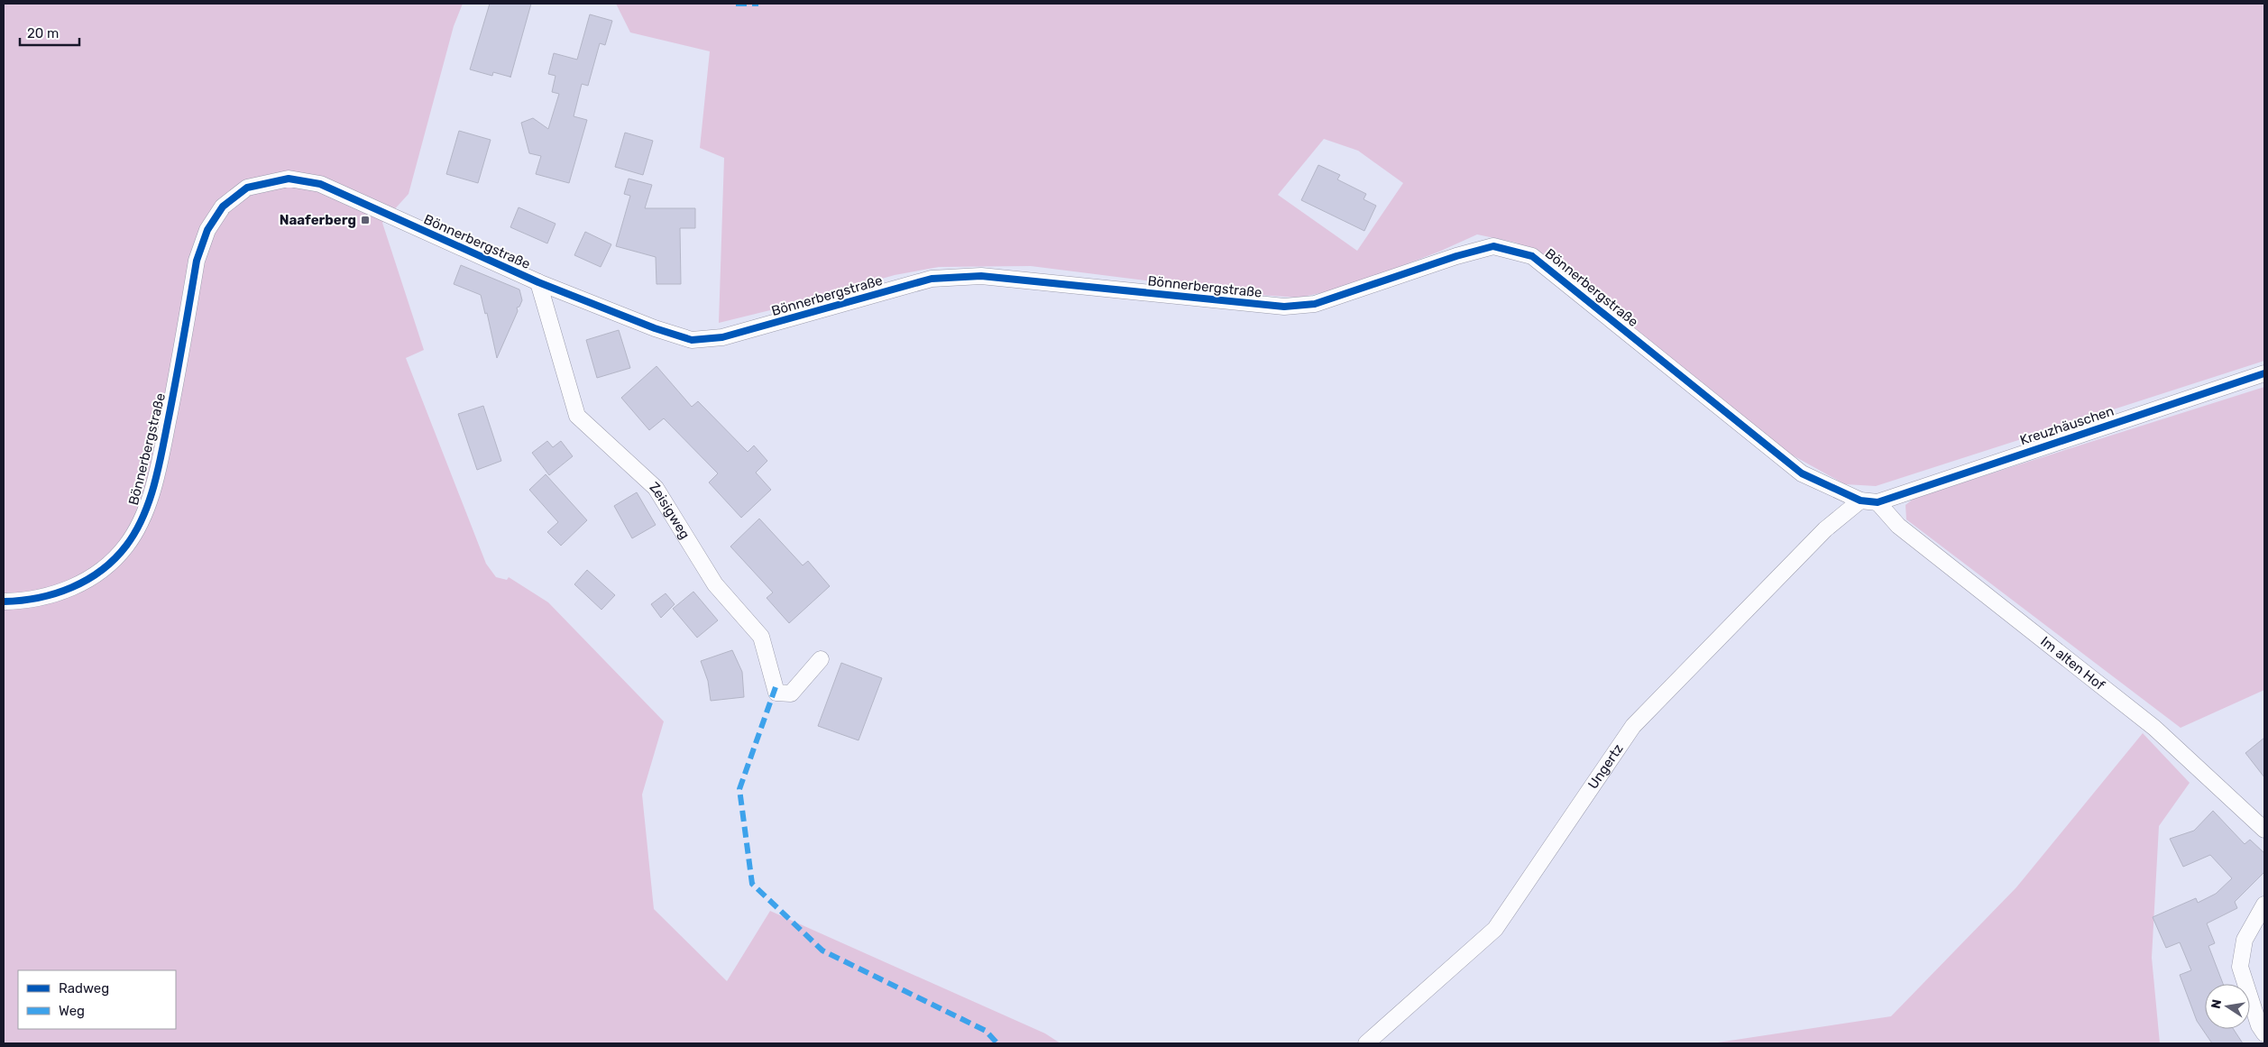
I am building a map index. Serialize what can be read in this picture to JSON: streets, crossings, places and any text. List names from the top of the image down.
{
  "streets": {
    "street": [
      "Bönnerbergstraße",
      "Kreuzhäuschen",
      "Zeisigweg",
      "Im alten Hof",
      "Ungertz"
    ]
  },
  "crossings": [
    ["Bönnerbergstraße", "Kreuzhäuschen"],
    ["Bönnerbergstraße", "Zeisigweg"],
    ["Bönnerbergstraße", "Im alten Hof"],
    ["Bönnerbergstraße", "Ungertz"],
    ["Kreuzhäuschen", "Im alten Hof"]
  ],
  "places": {
    "transit": ["Naaferberg"]
  },
  "legend": ["Radweg", "Weg"],
  "scale_bar": "20 m",
  "north": "left"
}
